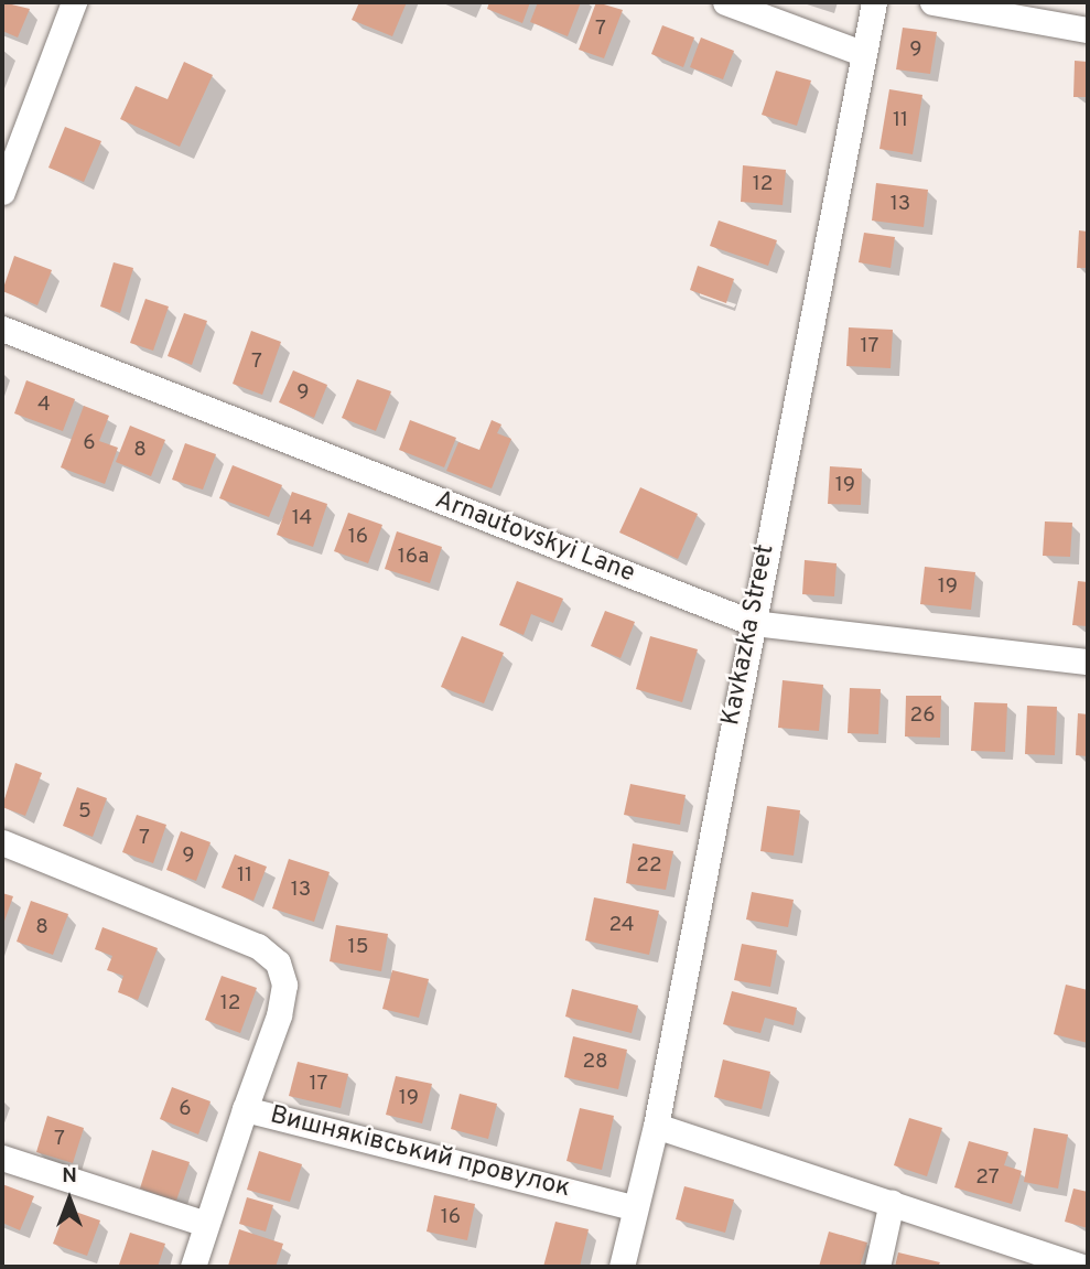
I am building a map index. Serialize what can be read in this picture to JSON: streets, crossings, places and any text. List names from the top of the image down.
{
  "streets": {
    "street": ["Arnautovskyi Lane", "Kavkazka Street", "Вишняківський провулок"]
  },
  "crossings": [
    ["Arnautovskyi Lane", "Kavkazka Street"],
    ["Kavkazka Street", "Вишняківський провулок"]
  ],
  "house_numbers": [
    "7",
    "9",
    "11",
    "12",
    "13",
    "17",
    "7",
    "9",
    "4",
    "6",
    "8",
    "19",
    "14",
    "16",
    "16а",
    "19",
    "26",
    "5",
    "7",
    "9",
    "22",
    "11",
    "13",
    "24",
    "8",
    "15",
    "12",
    "28",
    "17",
    "19",
    "6",
    "7",
    "27",
    "16"
  ],
  "north": "top"
}
